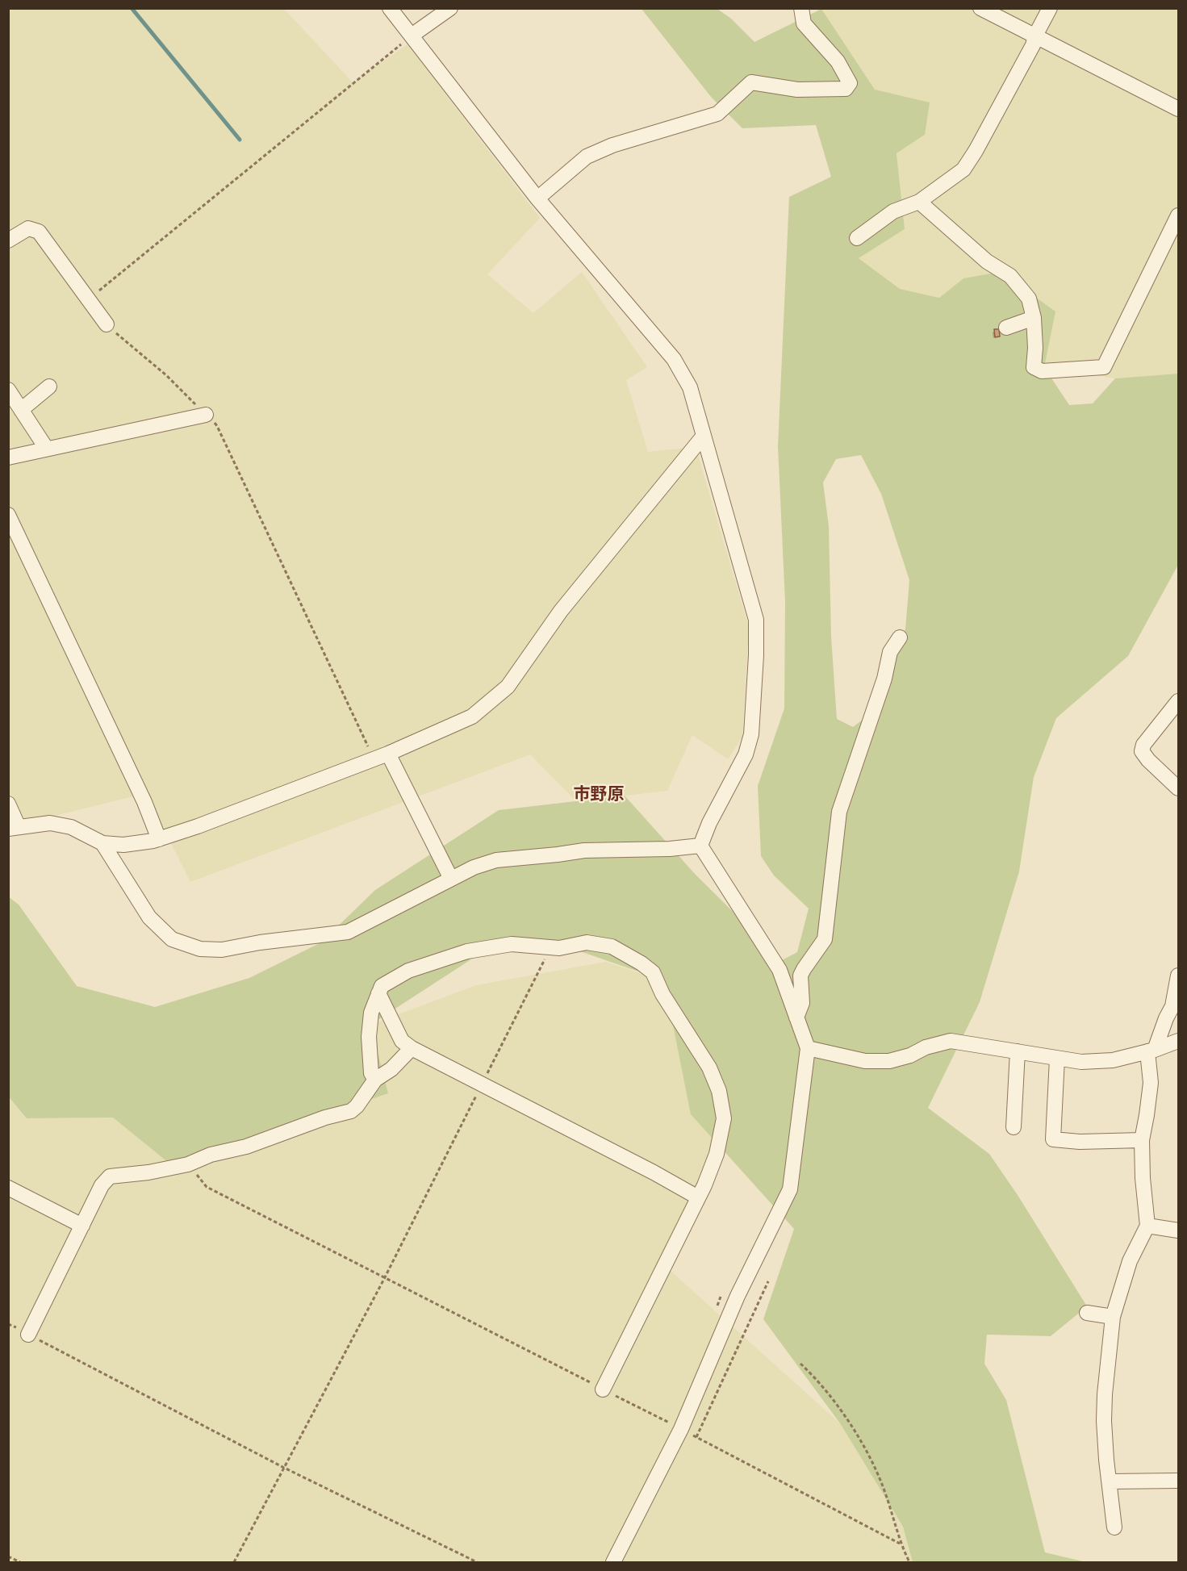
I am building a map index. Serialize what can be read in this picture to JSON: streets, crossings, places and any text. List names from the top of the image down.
{
  "districts": ["市野原"]
}
